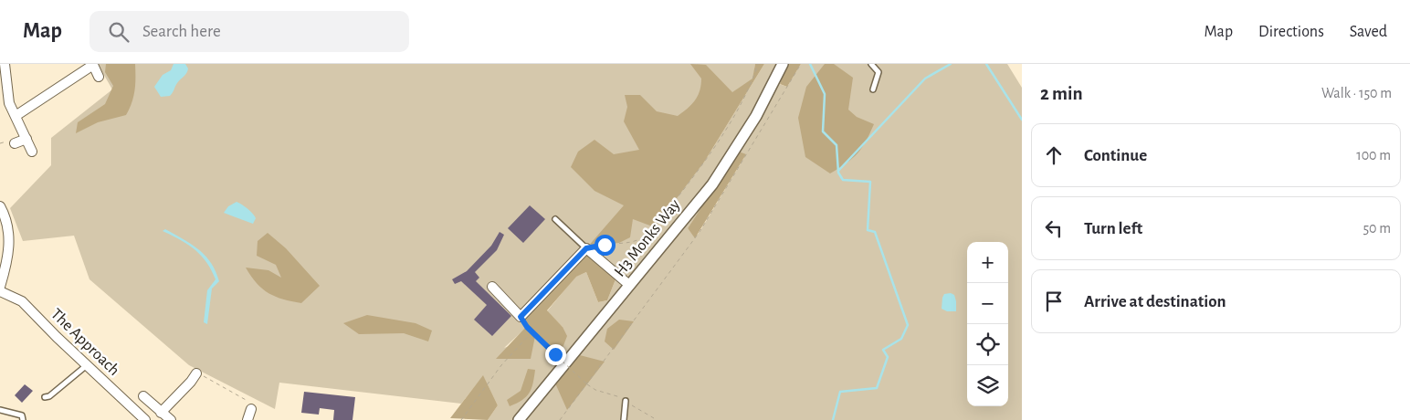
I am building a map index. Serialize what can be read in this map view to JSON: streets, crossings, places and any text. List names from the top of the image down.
{
  "streets": {
    "street": ["H3 Monks Way", "The Approach"]
  },
  "page": {
    "header": "Map",
    "search": "Search here",
    "nav": ["Map", "Directions", "Saved"],
    "heading": ["2 min", "Walk · 150 m"],
    "list": [
      ["Continue", "100 m"],
      ["Turn left", "50 m"],
      "Arrive at destination"
    ],
    "map_buttons": ["+", "−"]
  }
}
